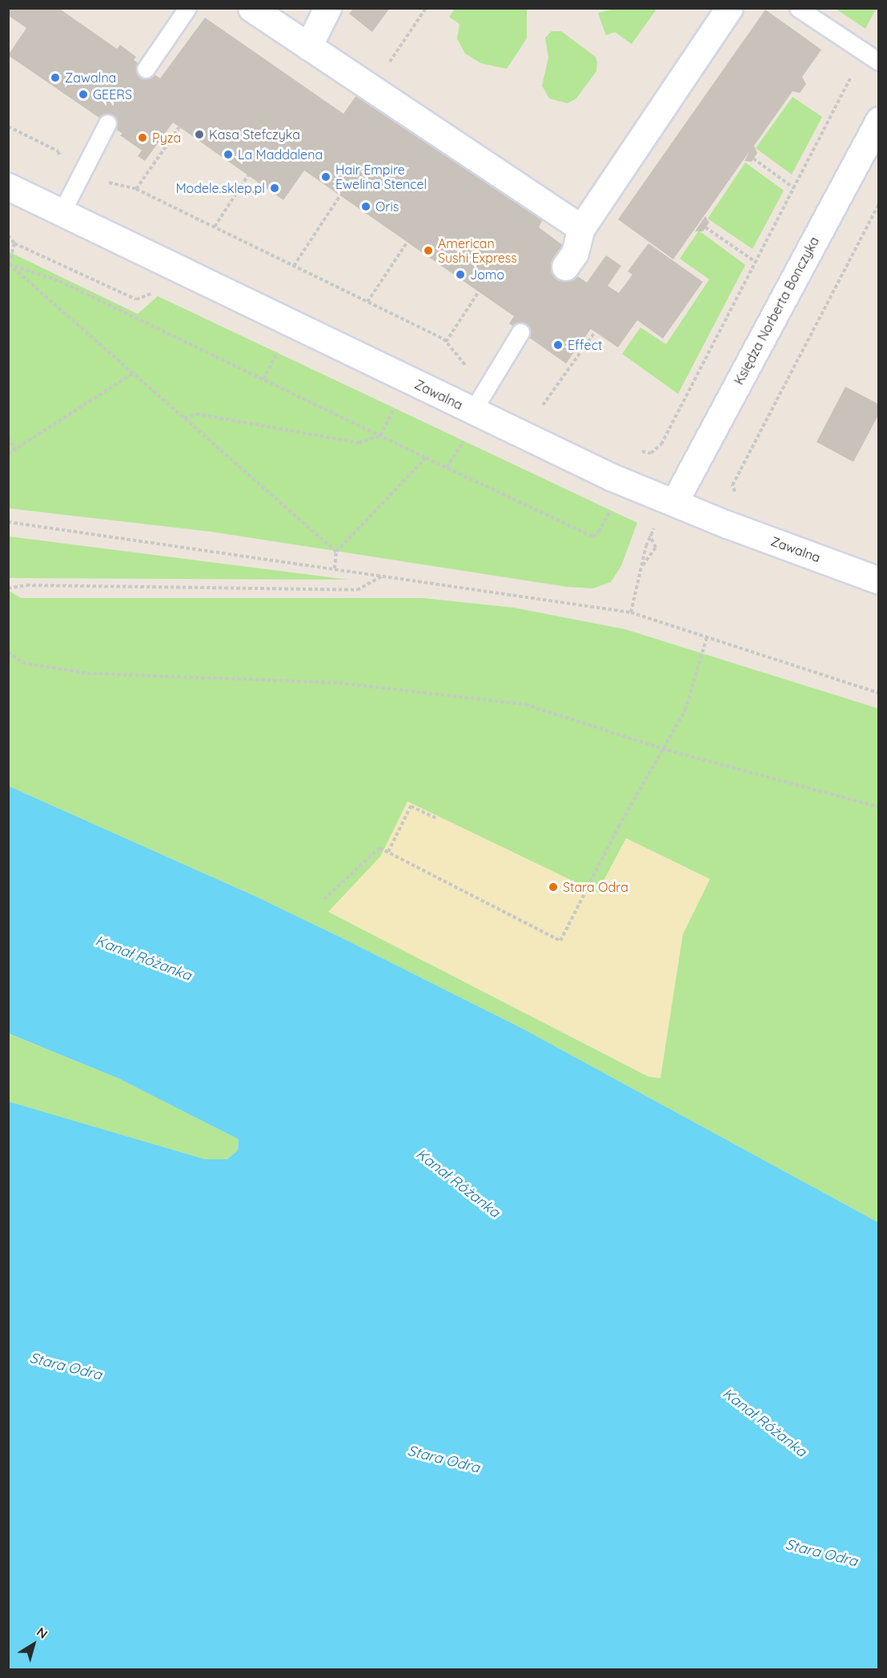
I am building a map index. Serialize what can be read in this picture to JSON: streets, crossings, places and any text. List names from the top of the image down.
{
  "streets": {
    "street": ["Księdza Norberta Bonczyka", "Zawalna"]
  },
  "crossings": [
    ["Księdza Norberta Bonczyka", "Zawalna"]
  ],
  "water": ["Kanał Różanka", "Stara Odra"],
  "places": [
    "Zawalna",
    "GEERS",
    "Kasa Stefczyka",
    "Pyza",
    "La Maddalena",
    "Hair Empire Ewelina Stencel",
    "Modele.sklep.pl",
    "Oris",
    "American Sushi Express",
    "Jomo",
    "Effect",
    "Stara Odra"
  ],
  "north": "top right"
}
